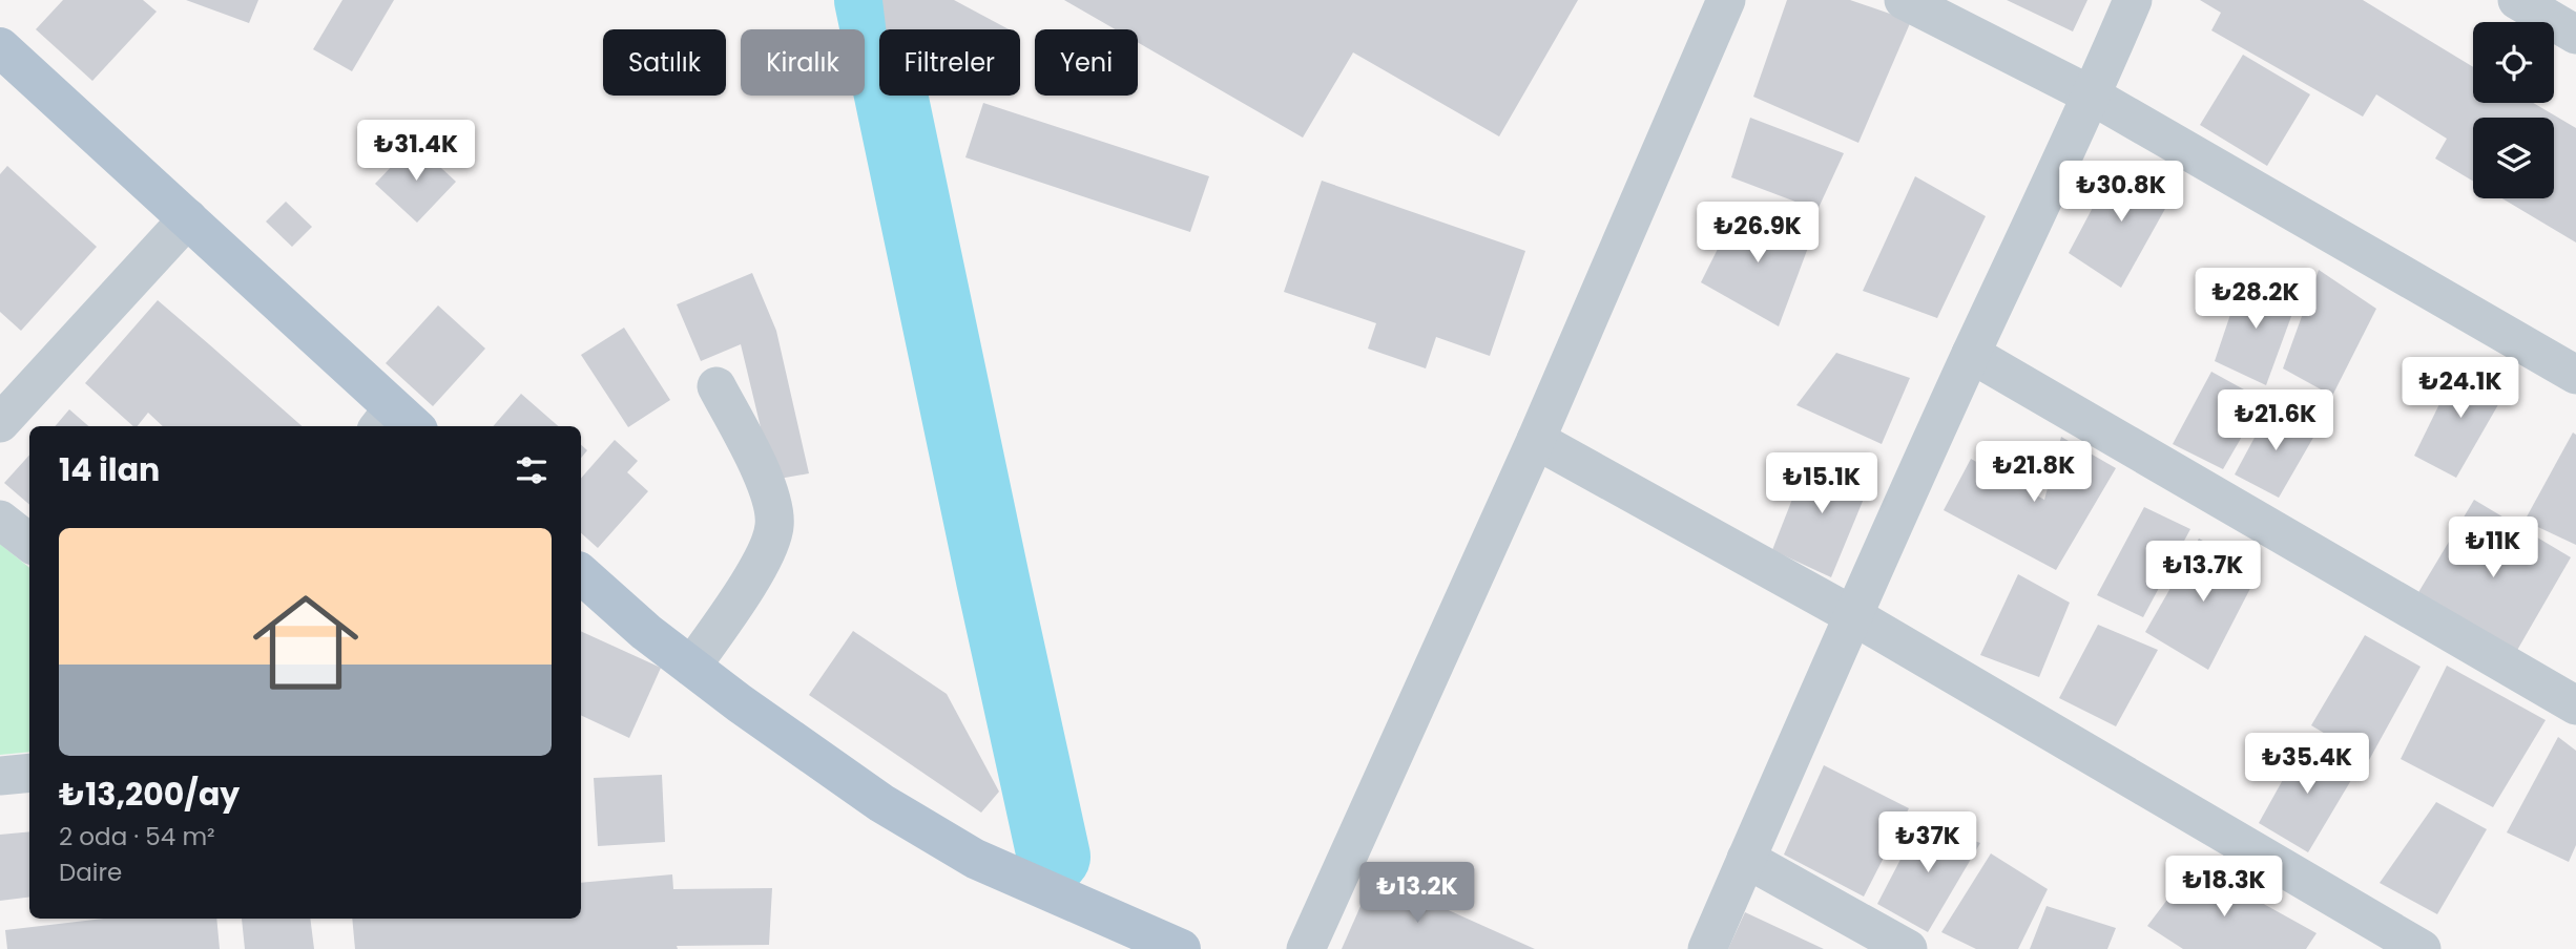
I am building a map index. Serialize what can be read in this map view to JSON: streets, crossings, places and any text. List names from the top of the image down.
{
  "page": {
    "chip": [
      "Satılık",
      "Kiralık",
      "Filtreler",
      "Yeni"
    ],
    "price": [
      "₺31.4K",
      "₺30.8K",
      "₺26.9K",
      "₺28.2K",
      "₺24.1K",
      "₺21.6K",
      "₺21.8K",
      "₺15.1K",
      "₺11K",
      "₺13.7K",
      "₺35.4K",
      "₺37K",
      "₺18.3K",
      "₺13.2K"
    ],
    "heading": "14 ilan",
    "list": [
      {
        "name": "₺13,200/ay",
        "note": "2 oda · 54 m² · Daire"
      }
    ]
  }
}
